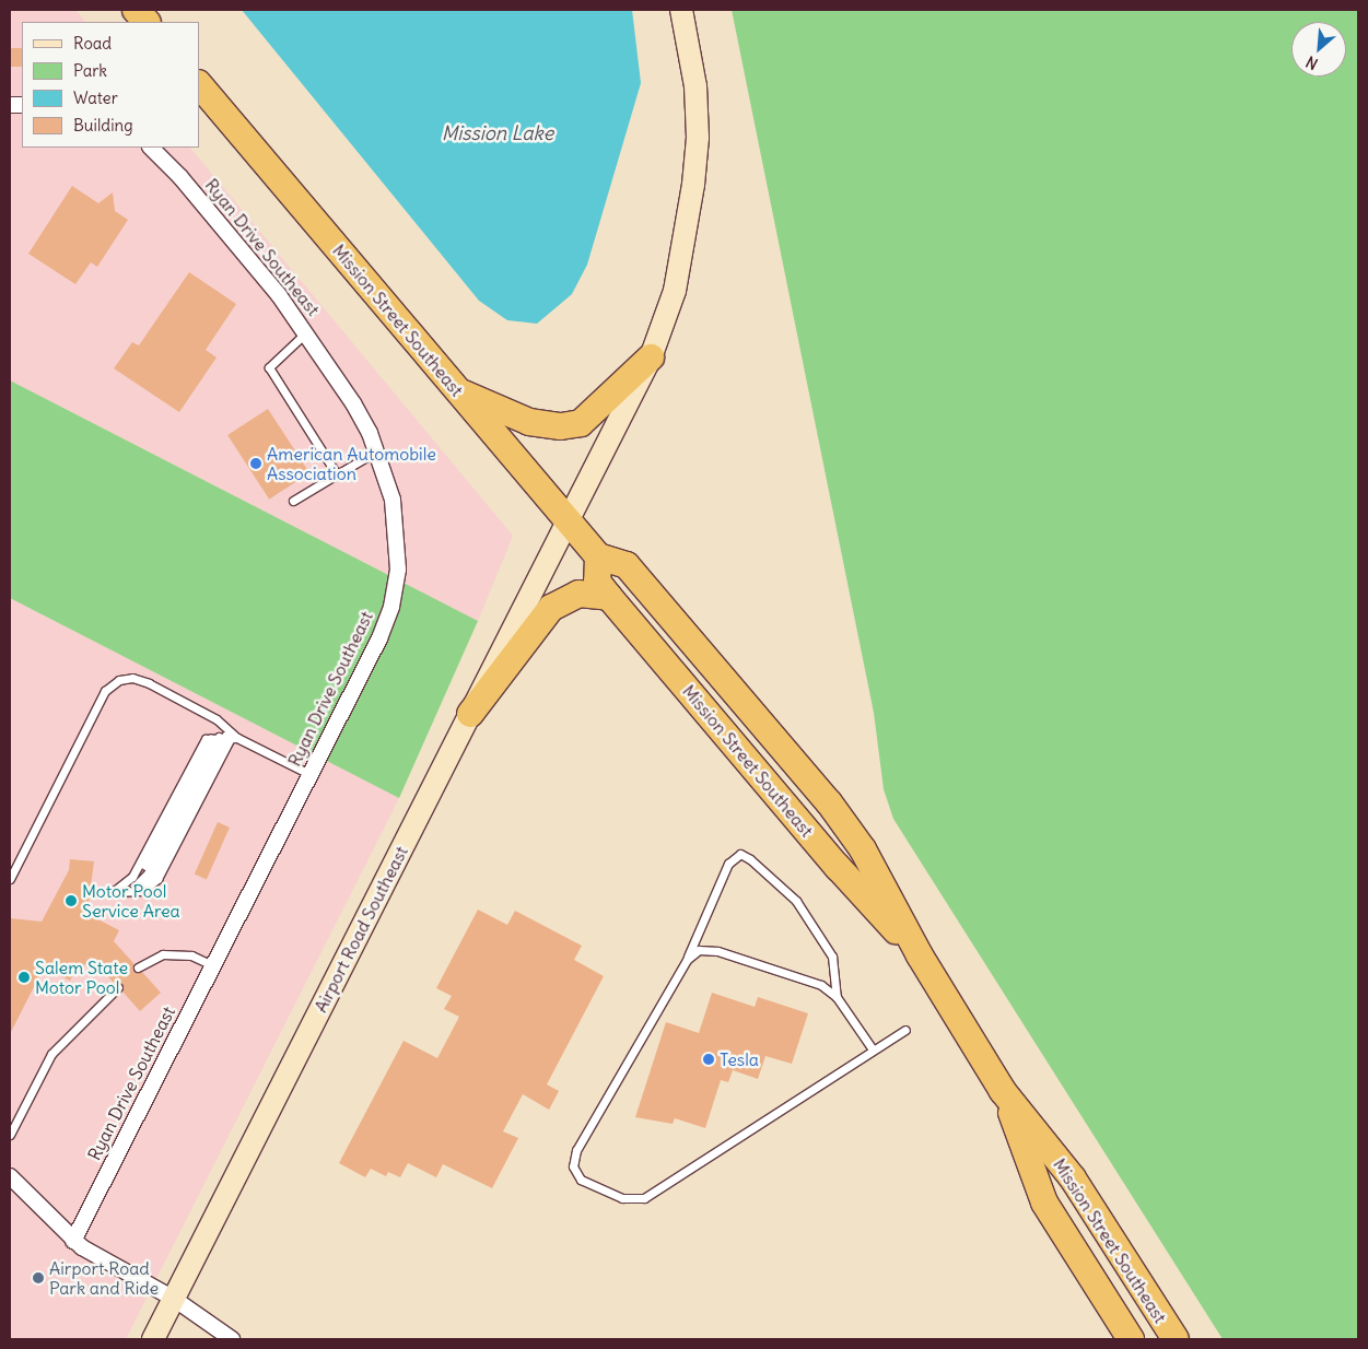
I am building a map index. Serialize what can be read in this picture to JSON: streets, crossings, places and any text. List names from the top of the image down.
{
  "streets": {
    "highway": ["Mission Street Southeast"],
    "main road": ["Airport Road Southeast"],
    "street": ["Ryan Drive Southeast"]
  },
  "crossings": [
    ["Mission Street Southeast", "Airport Road Southeast"]
  ],
  "water": ["Mission Lake"],
  "places": [
    "American Automobile Association",
    "Motor Pool Service Area",
    "Salem State Motor Pool",
    "Tesla",
    "Airport Road Park and Ride"
  ],
  "legend": [
    "Road",
    "Park",
    "Water",
    "Building"
  ],
  "north": "bottom left"
}
